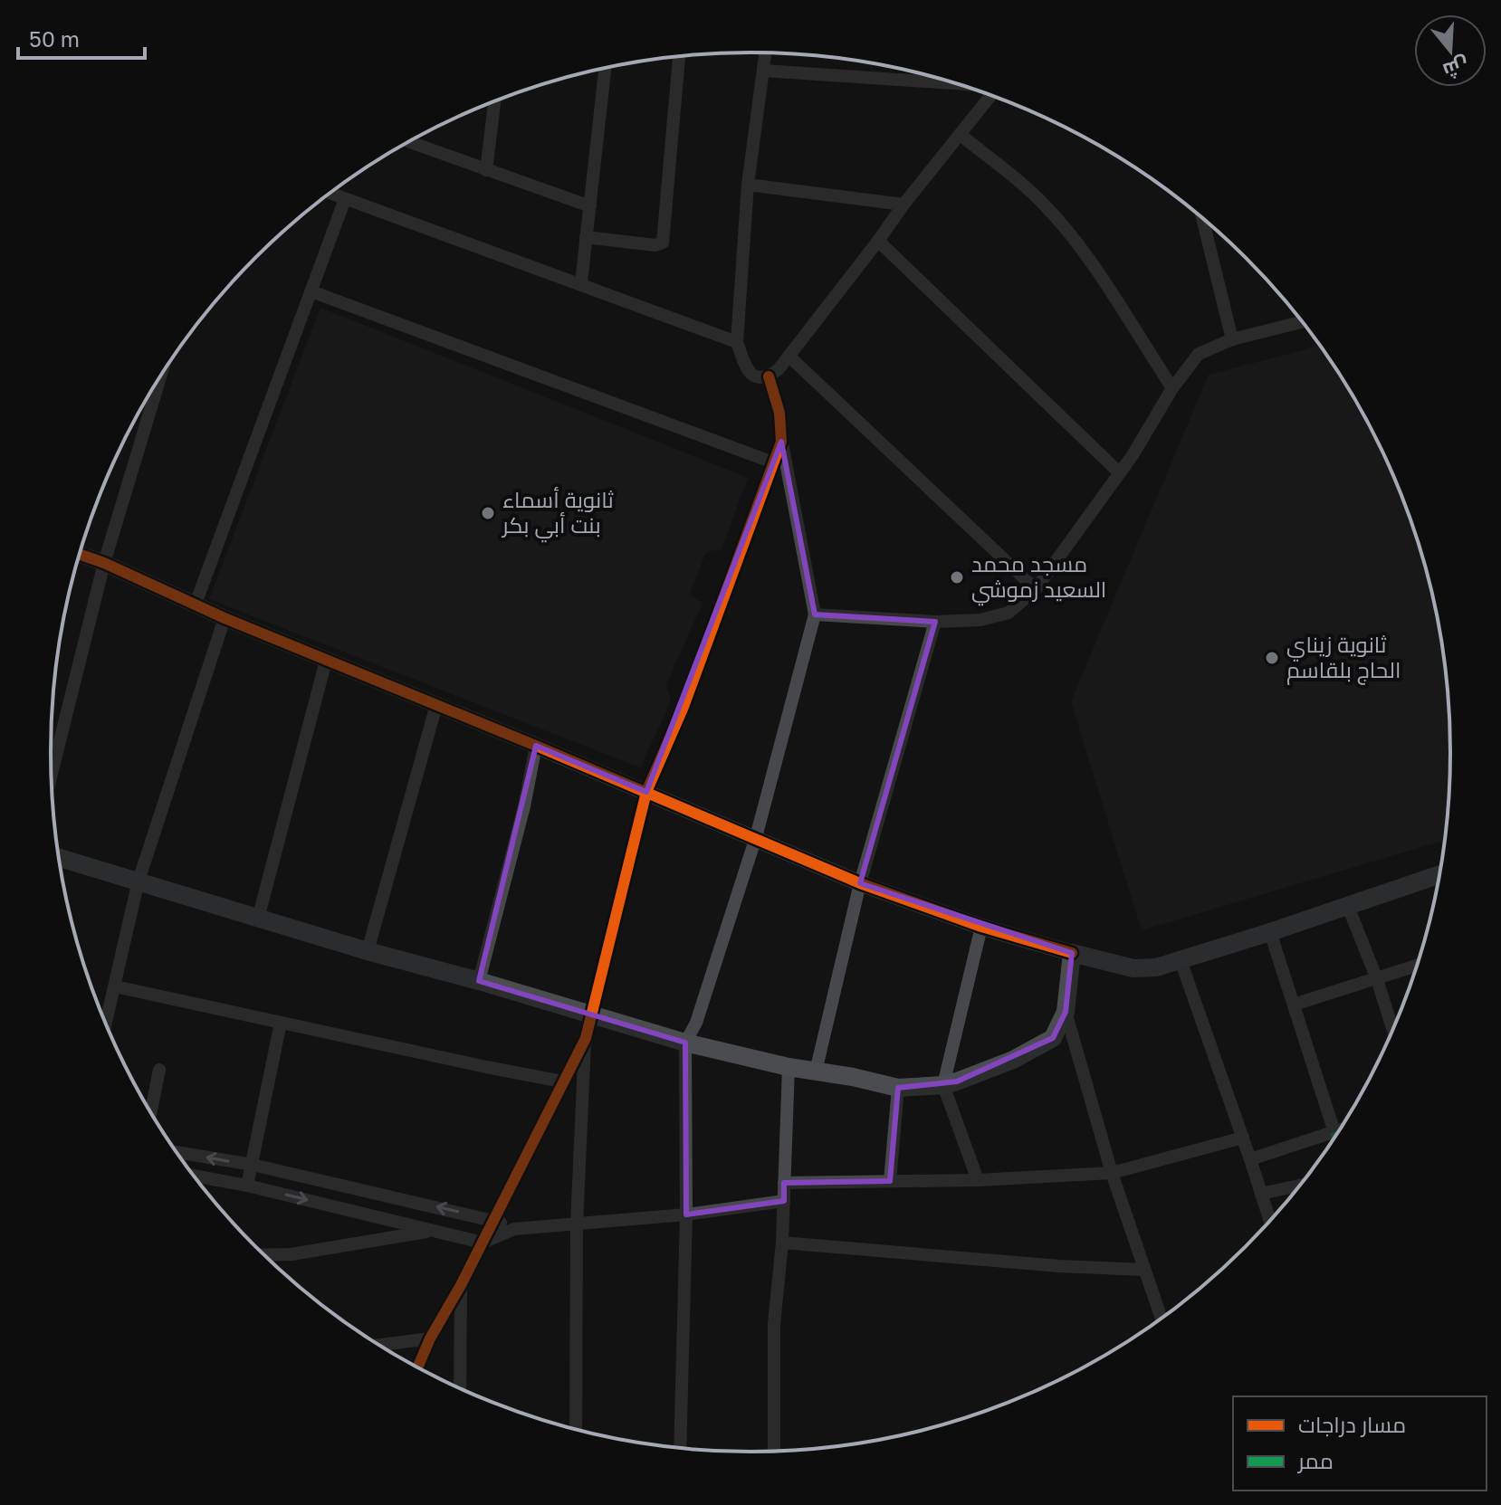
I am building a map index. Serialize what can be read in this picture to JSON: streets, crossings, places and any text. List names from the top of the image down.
{
  "places": ["ثانوية أسماء بنت أبي بكر", "مسجد محمد السعيد زموشي", "ثانوية زيناي الحاج بلقاسم"],
  "legend": ["مسار دراجات", "ممر"],
  "scale_bar": "50 m",
  "north": "bottom"
}
